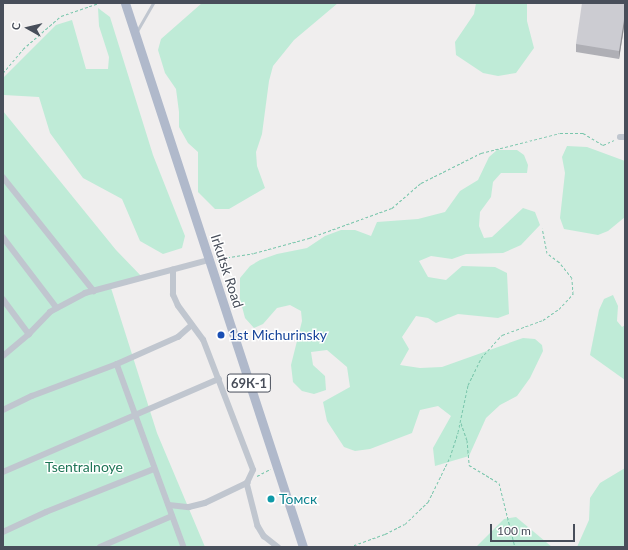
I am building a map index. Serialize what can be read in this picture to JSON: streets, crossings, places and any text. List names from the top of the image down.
{
  "streets": {
    "main road": ["Irkutsk Road", "69К-1"]
  },
  "parks": ["Tsentralnoye"],
  "places": ["1st Michurinsky", "Томск"],
  "scale_bar": "100 m",
  "north": "left"
}
